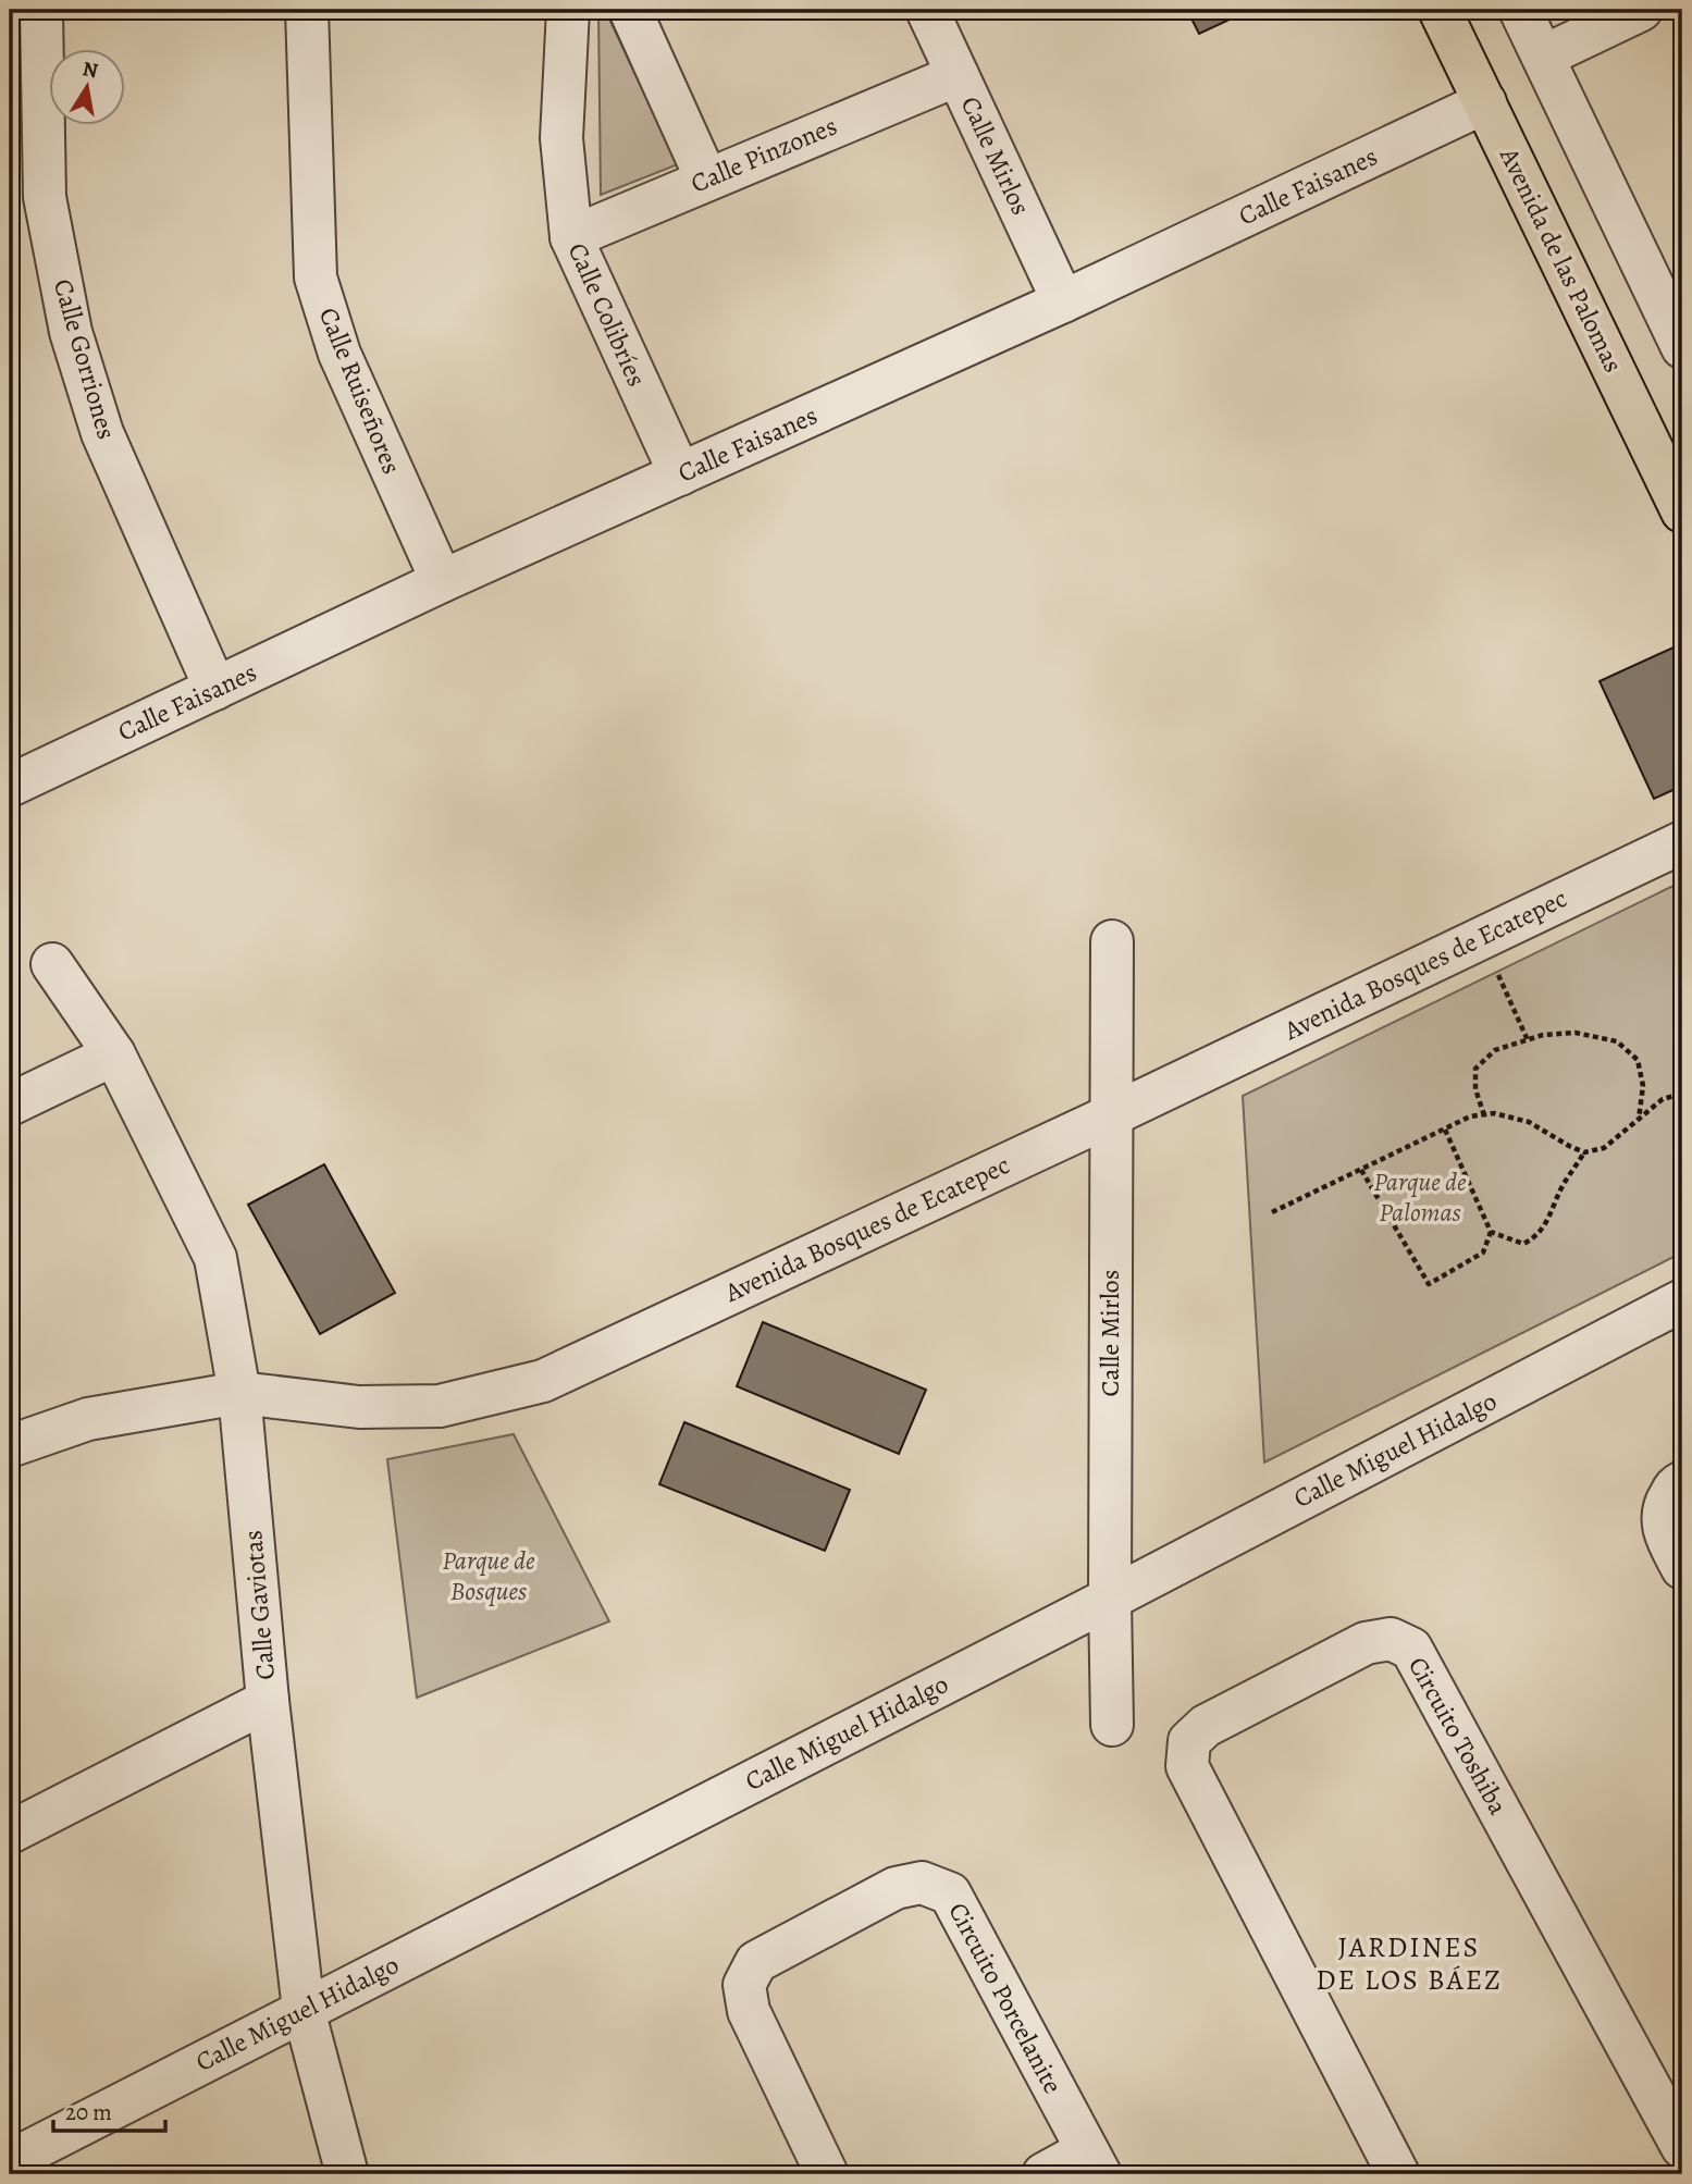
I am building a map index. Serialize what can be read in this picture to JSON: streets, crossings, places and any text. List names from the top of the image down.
{
  "streets": {
    "main road": ["Avenida de las Palomas"],
    "street": [
      "Calle Pinzones",
      "Calle Mirlos",
      "Calle Faisanes",
      "Calle Colibríes",
      "Calle Gorriones",
      "Calle Ruiseñores",
      "Avenida Bosques de Ecatepec",
      "Calle Miguel Hidalgo",
      "Calle Gaviotas",
      "Circuito Toshiba",
      "Circuito Porcelanite"
    ]
  },
  "crossings": [
    ["Calle Pinzones", "Calle Mirlos"],
    ["Calle Pinzones", "Calle Colibríes"],
    ["Calle Mirlos", "Calle Faisanes"],
    ["Calle Mirlos", "Avenida Bosques de Ecatepec"],
    ["Calle Mirlos", "Calle Miguel Hidalgo"],
    ["Calle Faisanes", "Avenida de las Palomas"],
    ["Calle Faisanes", "Calle Colibríes"],
    ["Calle Faisanes", "Calle Gorriones"],
    ["Calle Faisanes", "Calle Ruiseñores"],
    ["Avenida Bosques de Ecatepec", "Calle Gaviotas"],
    ["Calle Miguel Hidalgo", "Calle Gaviotas"]
  ],
  "districts": ["JARDINES DE LOS BÁEZ"],
  "parks": ["Parque de Palomas", "Parque de Bosques"],
  "scale_bar": "20 m",
  "north": "top"
}
